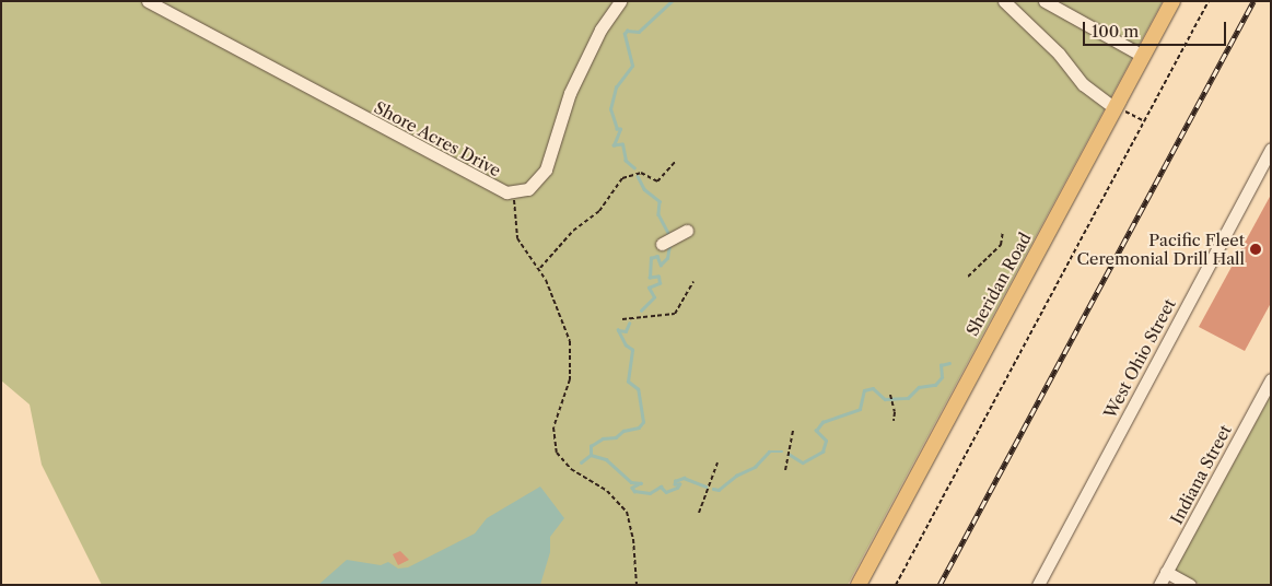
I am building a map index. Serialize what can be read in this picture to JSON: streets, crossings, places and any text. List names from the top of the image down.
{
  "streets": {
    "main road": ["Sheridan Road"],
    "street": ["Shore Acres Drive", "West Ohio Street", "Indiana Street"]
  },
  "places": ["Pacific Fleet Ceremonial Drill Hall"],
  "scale_bar": "100 m"
}
